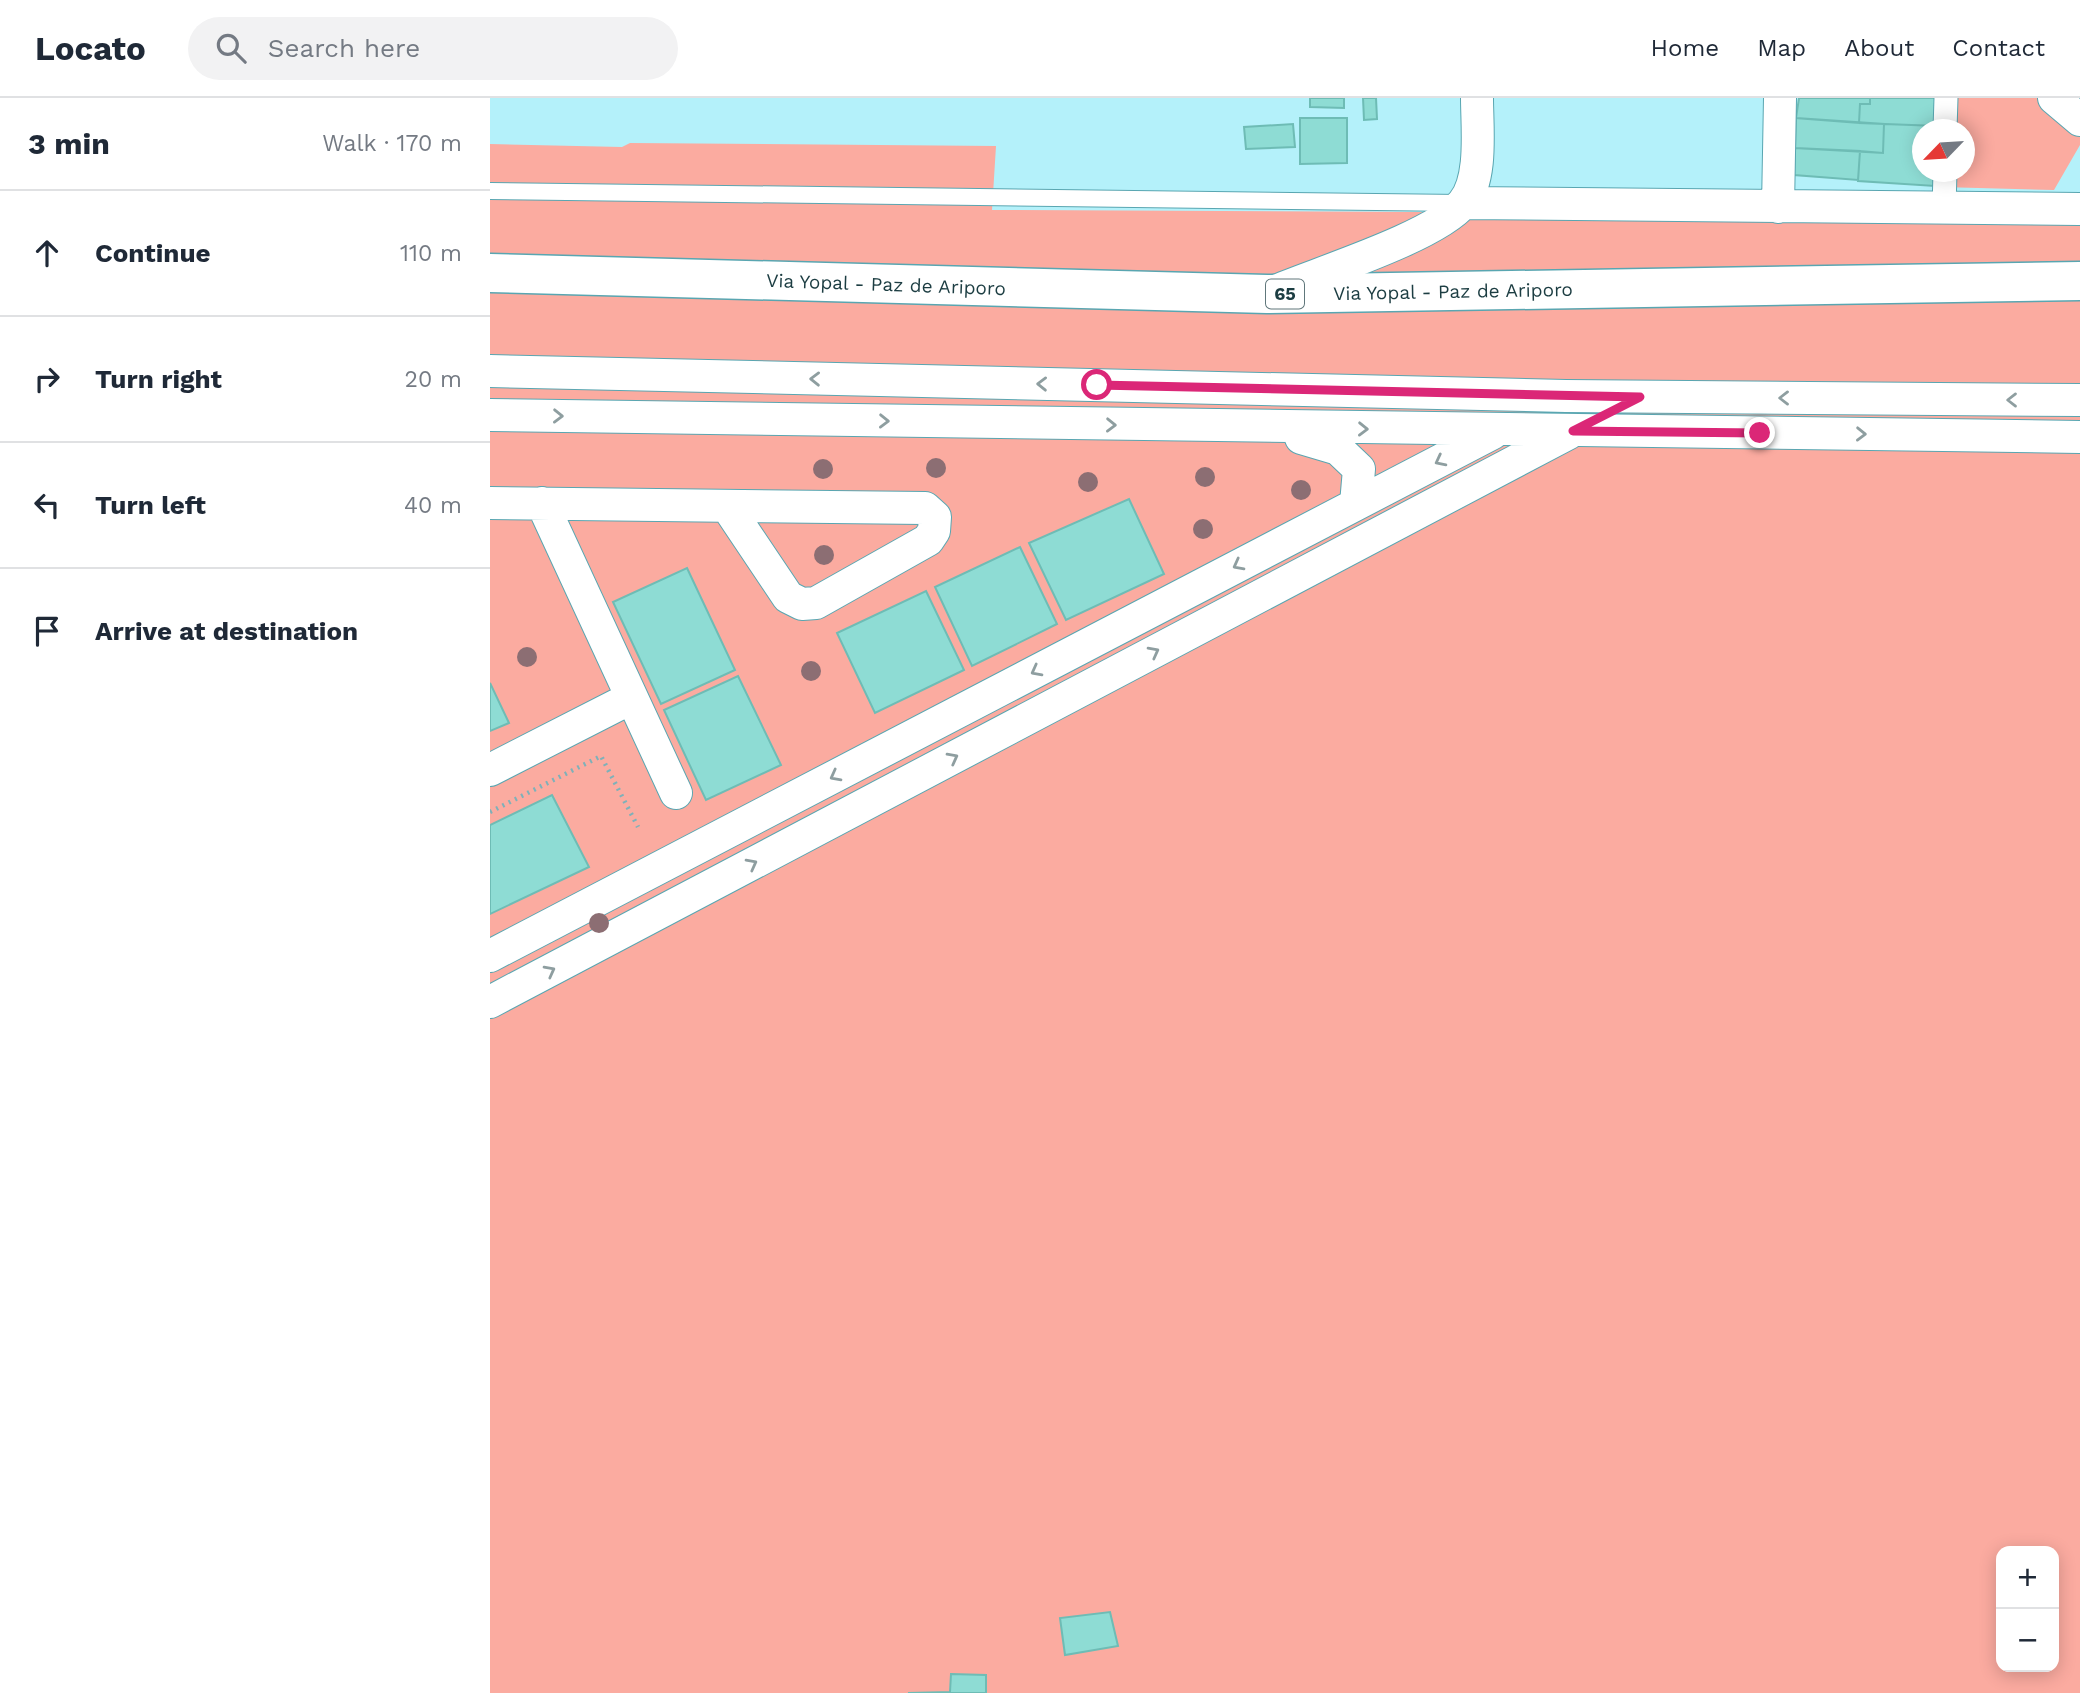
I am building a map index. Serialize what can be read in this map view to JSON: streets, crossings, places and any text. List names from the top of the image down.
{
  "streets": {
    "main road": ["Via Yopal - Paz de Ariporo", "65"]
  },
  "north": "bottom left",
  "page": {
    "header": "Locato",
    "search": "Search here",
    "nav": [
      "Home",
      "Map",
      "About",
      "Contact"
    ],
    "heading": ["3 min", "Walk · 170 m"],
    "list": [
      ["Continue", "110 m"],
      ["Turn right", "20 m"],
      ["Turn left", "40 m"],
      "Arrive at destination"
    ],
    "map_buttons": ["+", "−"]
  }
}
